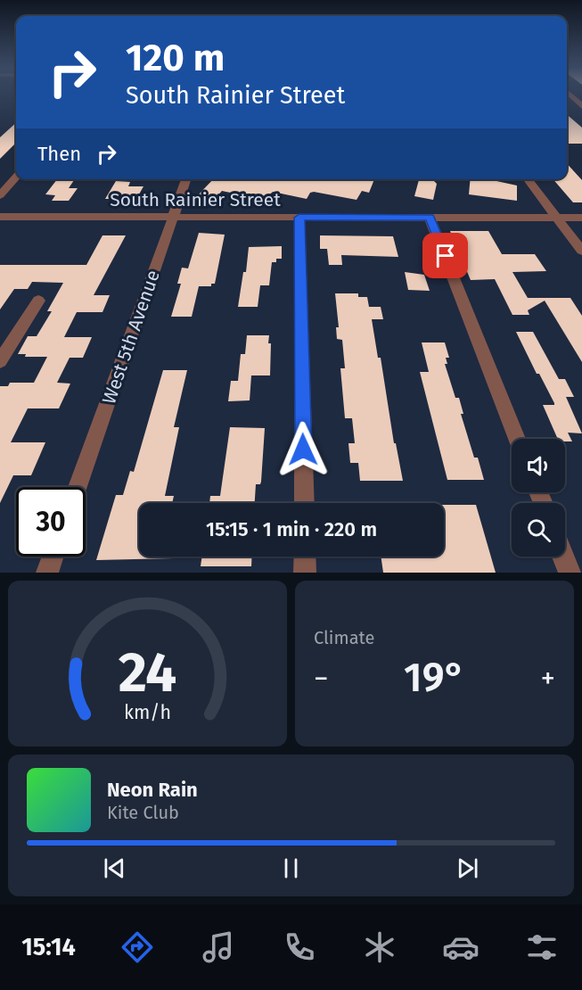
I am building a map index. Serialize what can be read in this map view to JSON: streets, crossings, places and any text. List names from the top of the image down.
{
  "streets": {
    "street": ["South Rainier Street", "West 5th Avenue"]
  },
  "crossings": [
    ["South Rainier Street", "West 5th Avenue"]
  ],
  "page": {
    "turn": ["120 m", "South Rainier Street"],
    "then": "Then",
    "limit": "30",
    "trip": "15:15 · 1 min · 220 m",
    "tile": "Climate",
    "heat": ["−", "19°", "+"],
    "song": ["Neon Rain", "Kite Club"],
    "tabs": "15:14",
    "gauge": ["24", "km/h"]
  }
}
